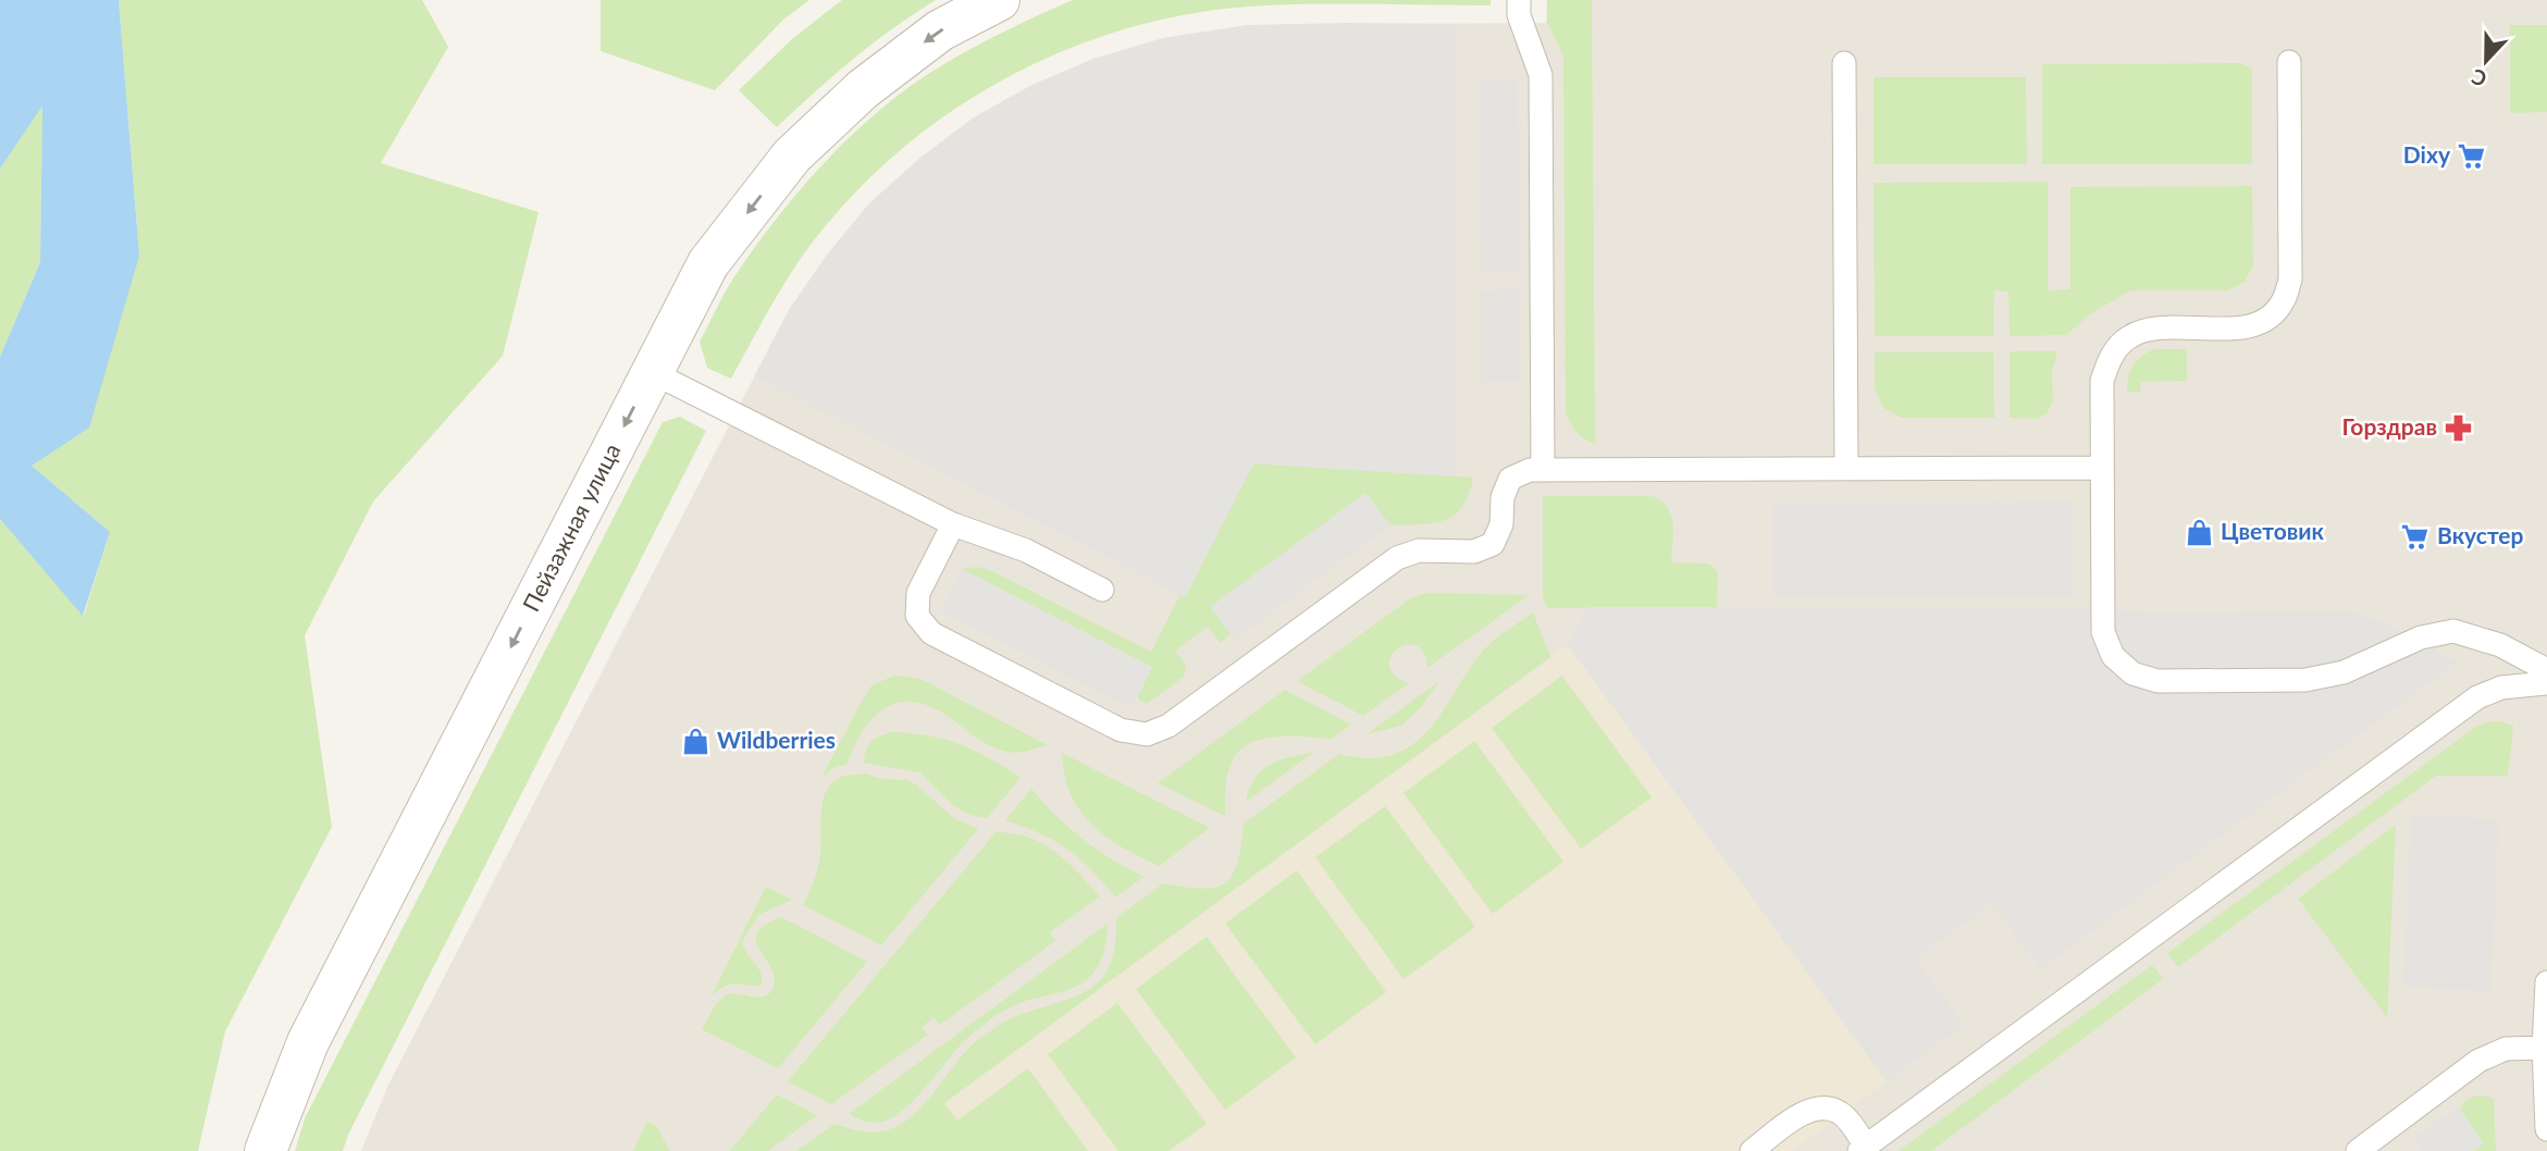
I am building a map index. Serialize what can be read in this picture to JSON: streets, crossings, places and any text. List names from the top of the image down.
{
  "streets": {
    "street": ["Пейзажная улица"]
  },
  "one_way": ["Пейзажная улица"],
  "places": {
    "supermarket": ["Dixy", "Вкустер"],
    "pharmacy": ["Горздрав"],
    "shop": ["Цветовик", "Wildberries"]
  },
  "north": "bottom"
}
